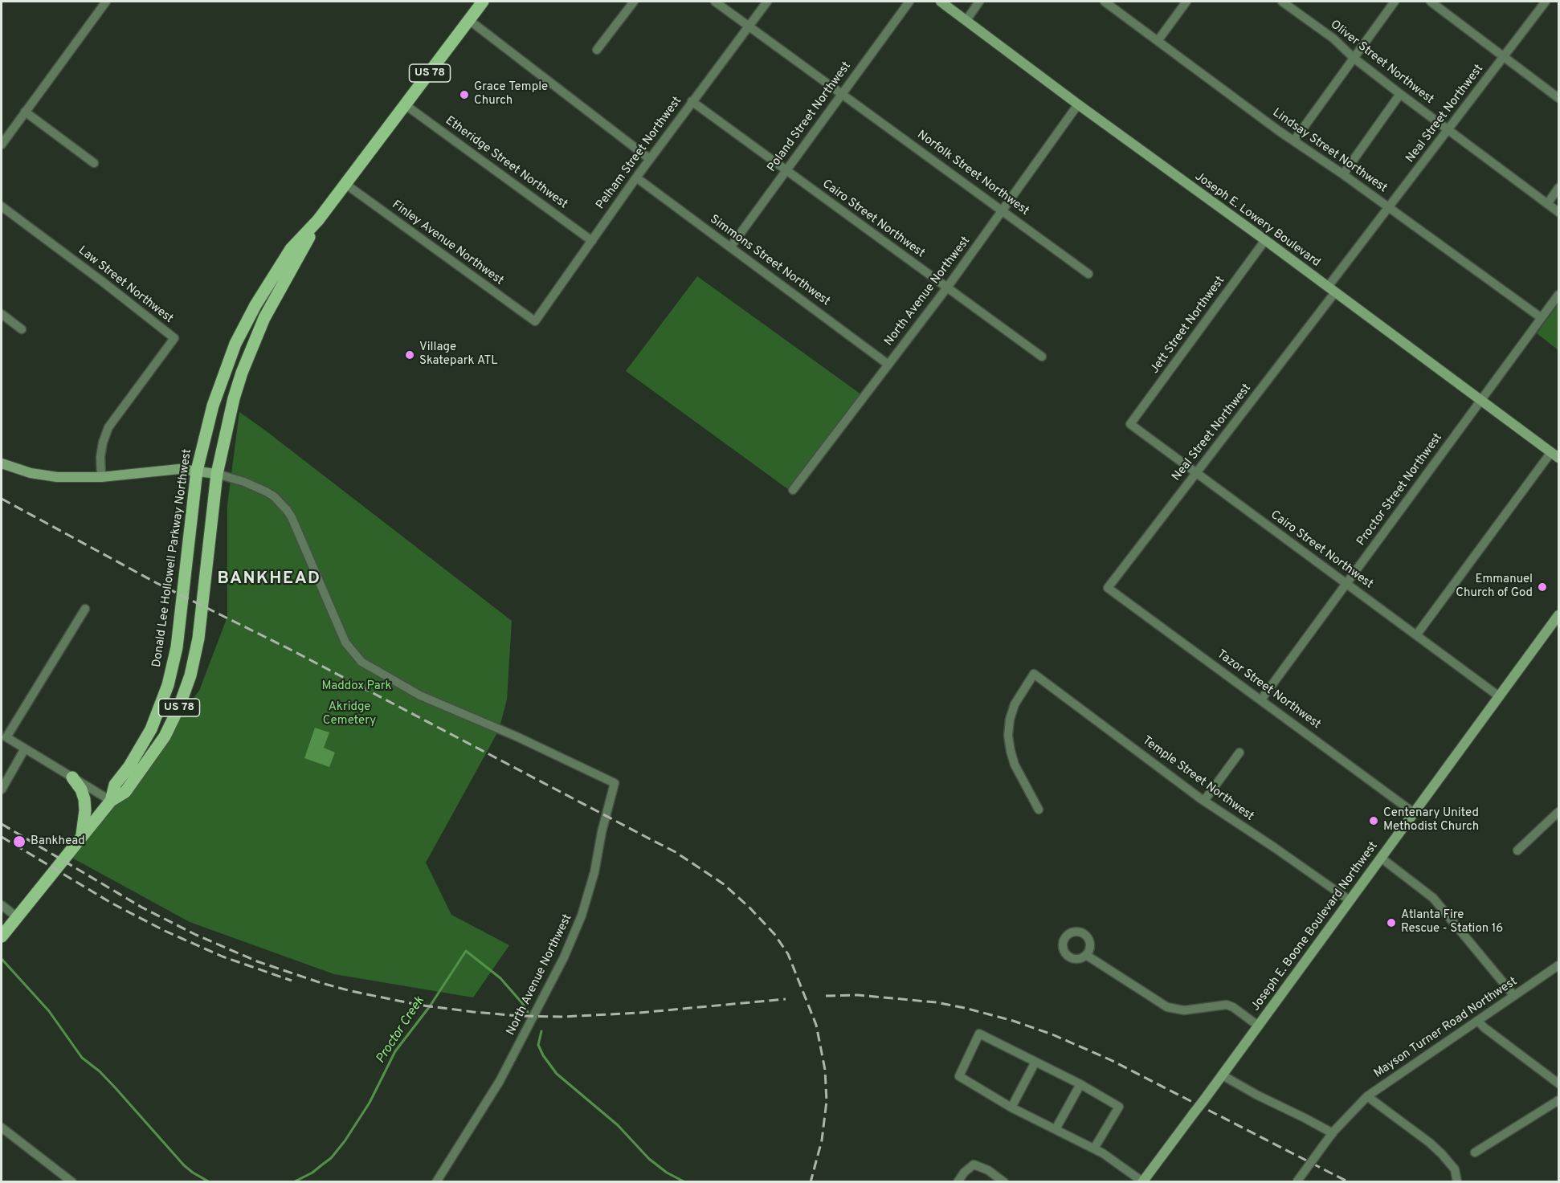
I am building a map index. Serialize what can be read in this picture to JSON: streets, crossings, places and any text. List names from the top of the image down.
{
  "streets": {
    "main road": [
      "US 78",
      "Joseph E. Lowery Boulevard",
      "Donald Lee Hollowell Parkway Northwest",
      "Joseph E. Boone Boulevard Northwest"
    ],
    "street": [
      "Oliver Street Northwest",
      "Neal Street Northwest",
      "Poland Street Northwest",
      "Lindsay Street Northwest",
      "Pelham Street Northwest",
      "Etheridge Street Northwest",
      "Norfolk Street Northwest",
      "Cairo Street Northwest",
      "Finley Avenue Northwest",
      "Simmons Street Northwest",
      "Law Street Northwest",
      "North Avenue Northwest",
      "Jett Street Northwest",
      "Proctor Street Northwest",
      "Tazor Street Northwest",
      "Temple Street Northwest",
      "Mayson Turner Road Northwest"
    ]
  },
  "crossings": [
    ["Oliver Street Northwest", "Neal Street Northwest"],
    ["Neal Street Northwest", "Lindsay Street Northwest"],
    ["Neal Street Northwest", "Cairo Street Northwest"],
    ["Neal Street Northwest", "Joseph E. Lowery Boulevard"],
    ["Neal Street Northwest", "Tazor Street Northwest"],
    ["Poland Street Northwest", "Norfolk Street Northwest"],
    ["Poland Street Northwest", "Cairo Street Northwest"],
    ["Poland Street Northwest", "Simmons Street Northwest"],
    ["Lindsay Street Northwest", "Proctor Street Northwest"],
    ["Pelham Street Northwest", "Etheridge Street Northwest"],
    ["Pelham Street Northwest", "Norfolk Street Northwest"],
    ["Pelham Street Northwest", "Cairo Street Northwest"],
    ["Pelham Street Northwest", "Finley Avenue Northwest"],
    ["Pelham Street Northwest", "Simmons Street Northwest"],
    ["Etheridge Street Northwest", "Donald Lee Hollowell Parkway Northwest"],
    ["Norfolk Street Northwest", "North Avenue Northwest"],
    ["Cairo Street Northwest", "North Avenue Northwest"],
    ["Cairo Street Northwest", "Jett Street Northwest"],
    ["Cairo Street Northwest", "Proctor Street Northwest"],
    ["Cairo Street Northwest", "Joseph E. Boone Boulevard Northwest"],
    ["Joseph E. Lowery Boulevard", "North Avenue Northwest"],
    ["Joseph E. Lowery Boulevard", "Jett Street Northwest"],
    ["Joseph E. Lowery Boulevard", "Proctor Street Northwest"],
    ["Finley Avenue Northwest", "Donald Lee Hollowell Parkway Northwest"],
    ["Simmons Street Northwest", "North Avenue Northwest"],
    ["North Avenue Northwest", "Donald Lee Hollowell Parkway Northwest"],
    ["Proctor Street Northwest", "Tazor Street Northwest"],
    ["Tazor Street Northwest", "Joseph E. Boone Boulevard Northwest"],
    ["Temple Street Northwest", "Joseph E. Boone Boulevard Northwest"]
  ],
  "districts": ["BANKHEAD"],
  "water": ["Proctor Creek"],
  "parks": ["Maddox Park", "Akridge Cemetery"],
  "places": [
    "Grace Temple Church",
    "Village Skatepark ATL",
    "Emmanuel Church of God",
    "Centenary United Methodist Church",
    "Bankhead",
    "Atlanta Fire Rescue - Station 16"
  ]
}
